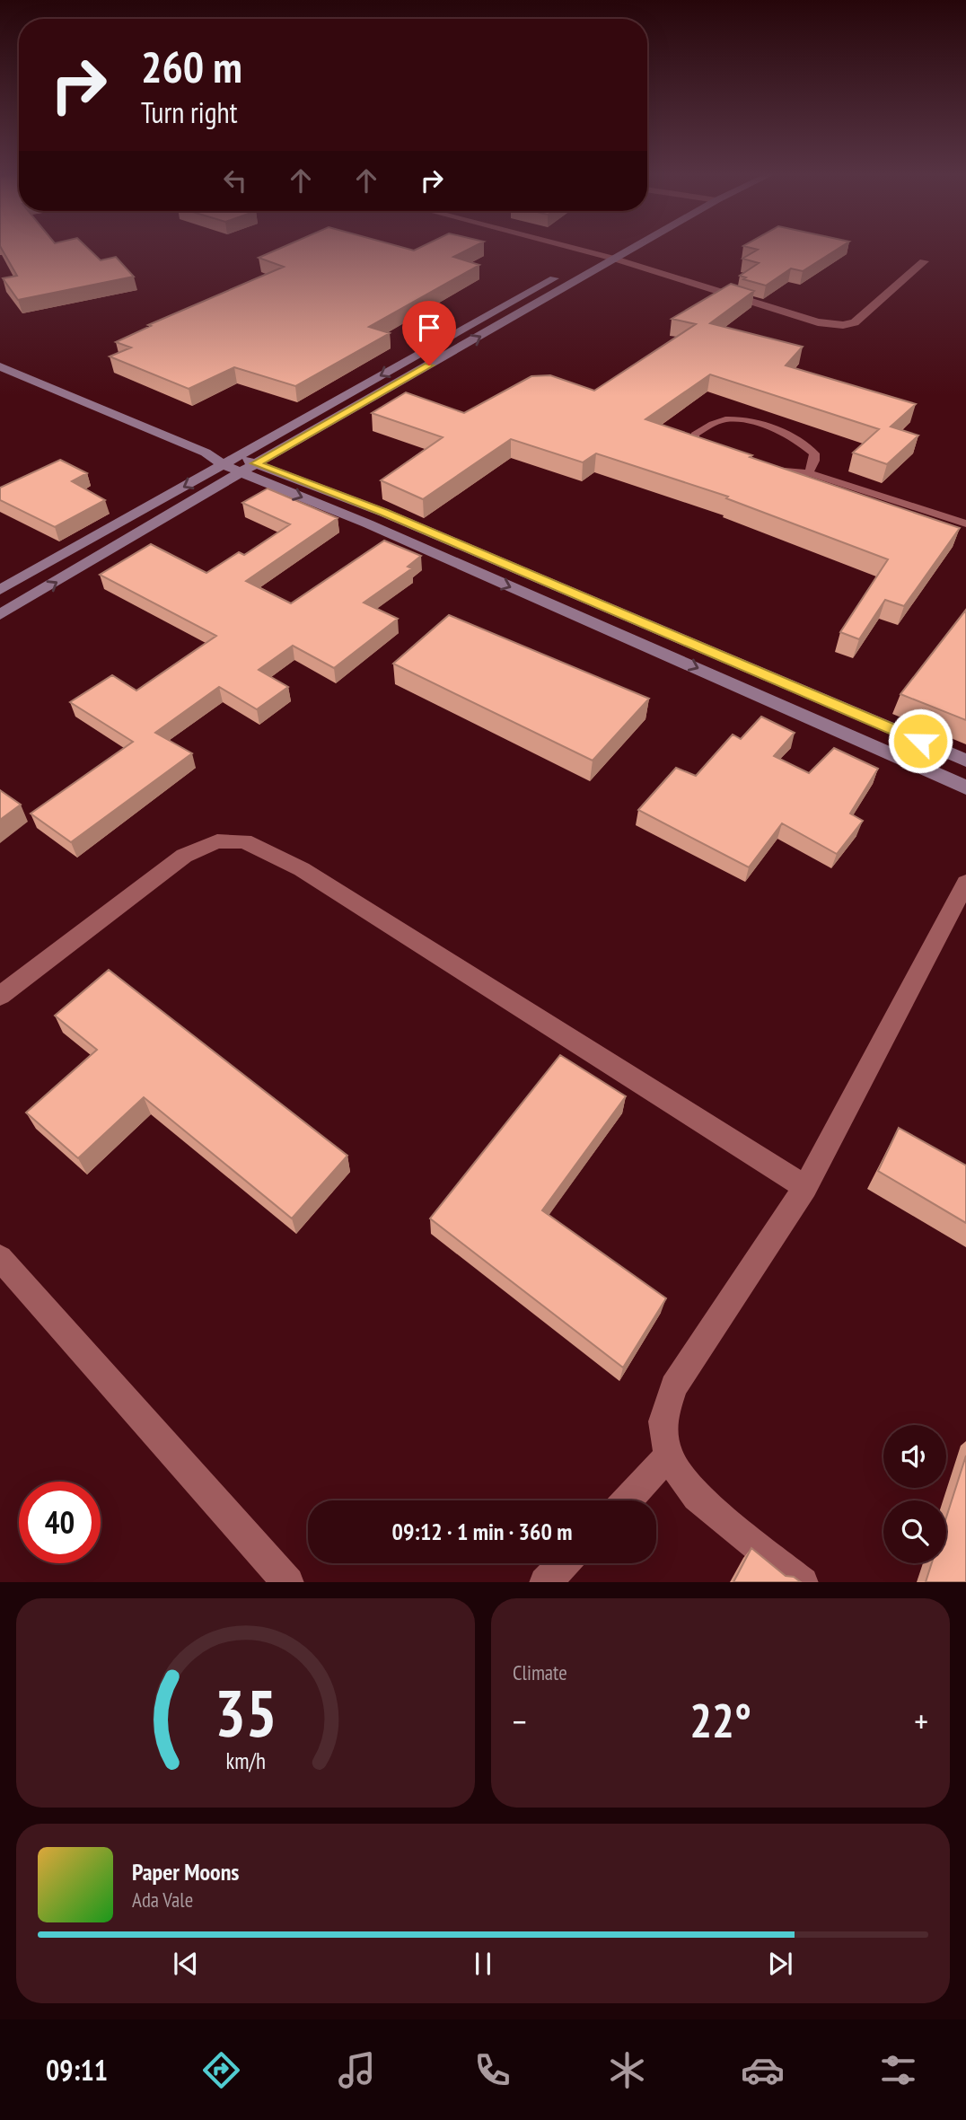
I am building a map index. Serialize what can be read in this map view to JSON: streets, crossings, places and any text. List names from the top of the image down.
{
  "page": {
    "turn": ["260 m", "Turn right"],
    "limit": "40",
    "trip": "09:12 · 1 min · 360 m",
    "tile": "Climate",
    "heat": ["−", "22°", "+"],
    "song": ["Paper Moons", "Ada Vale"],
    "tabs": "09:11",
    "gauge": ["35", "km/h"]
  }
}
